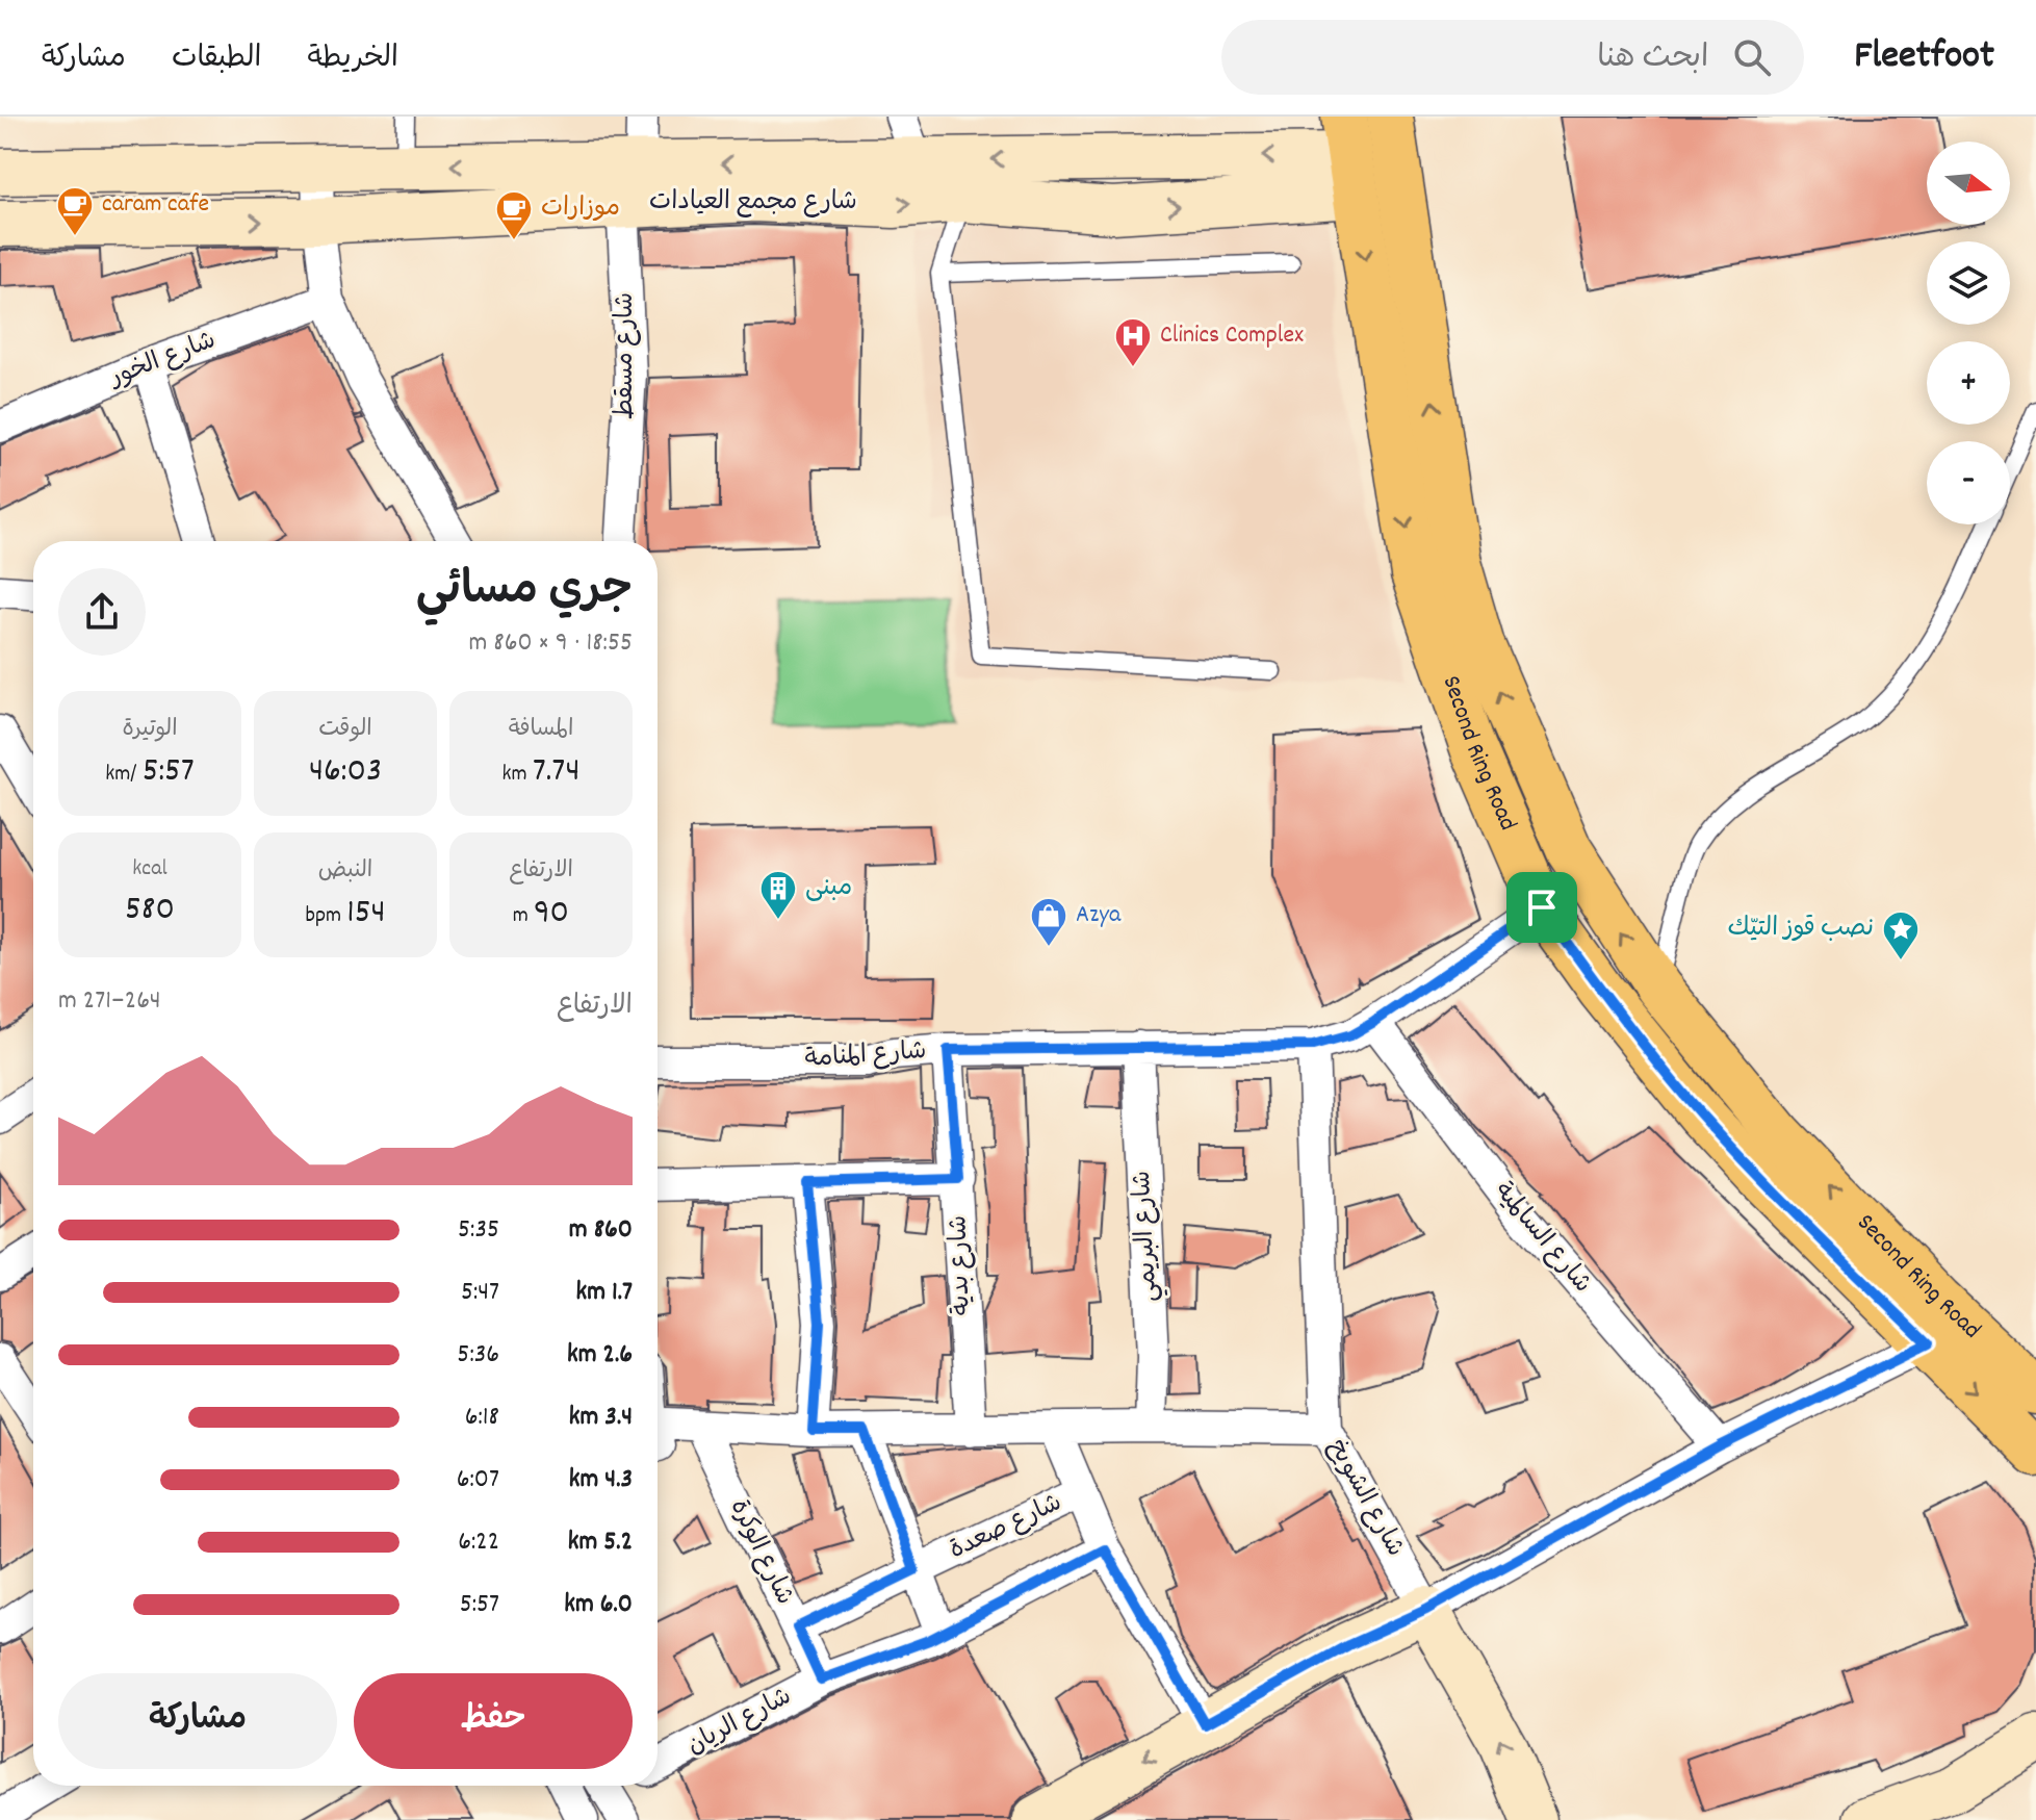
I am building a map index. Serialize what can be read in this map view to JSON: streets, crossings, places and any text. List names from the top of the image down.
{
  "streets": {
    "main road": ["شارع مجمع العيادات", "Second Ring Road", "شارع الشويخ"],
    "street": [
      "شارع مسقط",
      "شارع الخور",
      "شارع المنامة",
      "شارع البريمي",
      "شارع السالمية",
      "شارع بدية",
      "شارع صعدة",
      "شارع الوكرة",
      "شارع الريان"
    ]
  },
  "crossings": [
    ["شارع مجمع العيادات", "شارع مسقط"],
    ["شارع مجمع العيادات", "Second Ring Road"],
    ["Second Ring Road", "شارع المنامة"],
    ["شارع المنامة", "شارع البريمي"],
    ["شارع المنامة", "شارع السالمية"],
    ["شارع المنامة", "شارع بدية"],
    ["شارع المنامة", "شارع الشويخ"],
    ["شارع صعدة", "شارع الوكرة"],
    ["شارع الوكرة", "شارع الريان"]
  ],
  "places": {
    "cafe": ["caram cafe", "موزارات"],
    "hospital": ["Clinics Complex"],
    "building": ["مبنى"],
    "shop": ["Azya"],
    "place": ["نصب قوز التيّك"]
  },
  "north": "right",
  "page": {
    "header": "Fleetfoot",
    "search": "ابحث هنا",
    "nav": ["الخريطة", "الطبقات", "مشاركة"],
    "map_buttons": ["+", "−"],
    "heading": ["جري مسائي", "18:55 · 9 × 860 m"],
    "stats": [
      ["المسافة", "7.74 km"],
      ["الوقت", "46:03"],
      ["الوتيرة", "5:57 /km"],
      ["الارتفاع", "90 m"],
      ["النبض", "154 bpm"],
      ["kcal", "580"]
    ],
    "chart": ["الارتفاع", "264–271 m"],
    "list": [
      {
        "name": "860 m",
        "note": "5:35"
      },
      {
        "name": "1.7 km",
        "note": "5:47"
      },
      {
        "name": "2.6 km",
        "note": "5:36"
      },
      {
        "name": "3.4 km",
        "note": "6:18"
      },
      {
        "name": "4.3 km",
        "note": "6:07"
      },
      {
        "name": "5.2 km",
        "note": "6:22"
      },
      {
        "name": "6.0 km",
        "note": "5:57"
      }
    ],
    "buttons": ["حفظ", "مشاركة"]
  }
}
